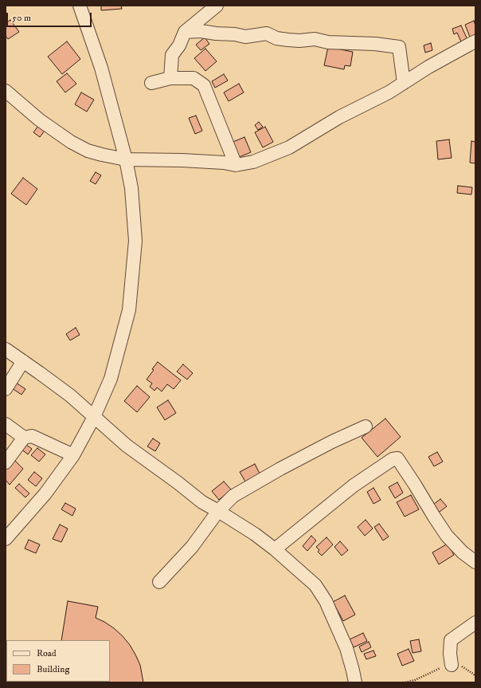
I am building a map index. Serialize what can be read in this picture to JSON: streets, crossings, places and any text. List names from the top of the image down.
{
  "legend": ["Road", "Building"],
  "scale_bar": "50 m"
}
